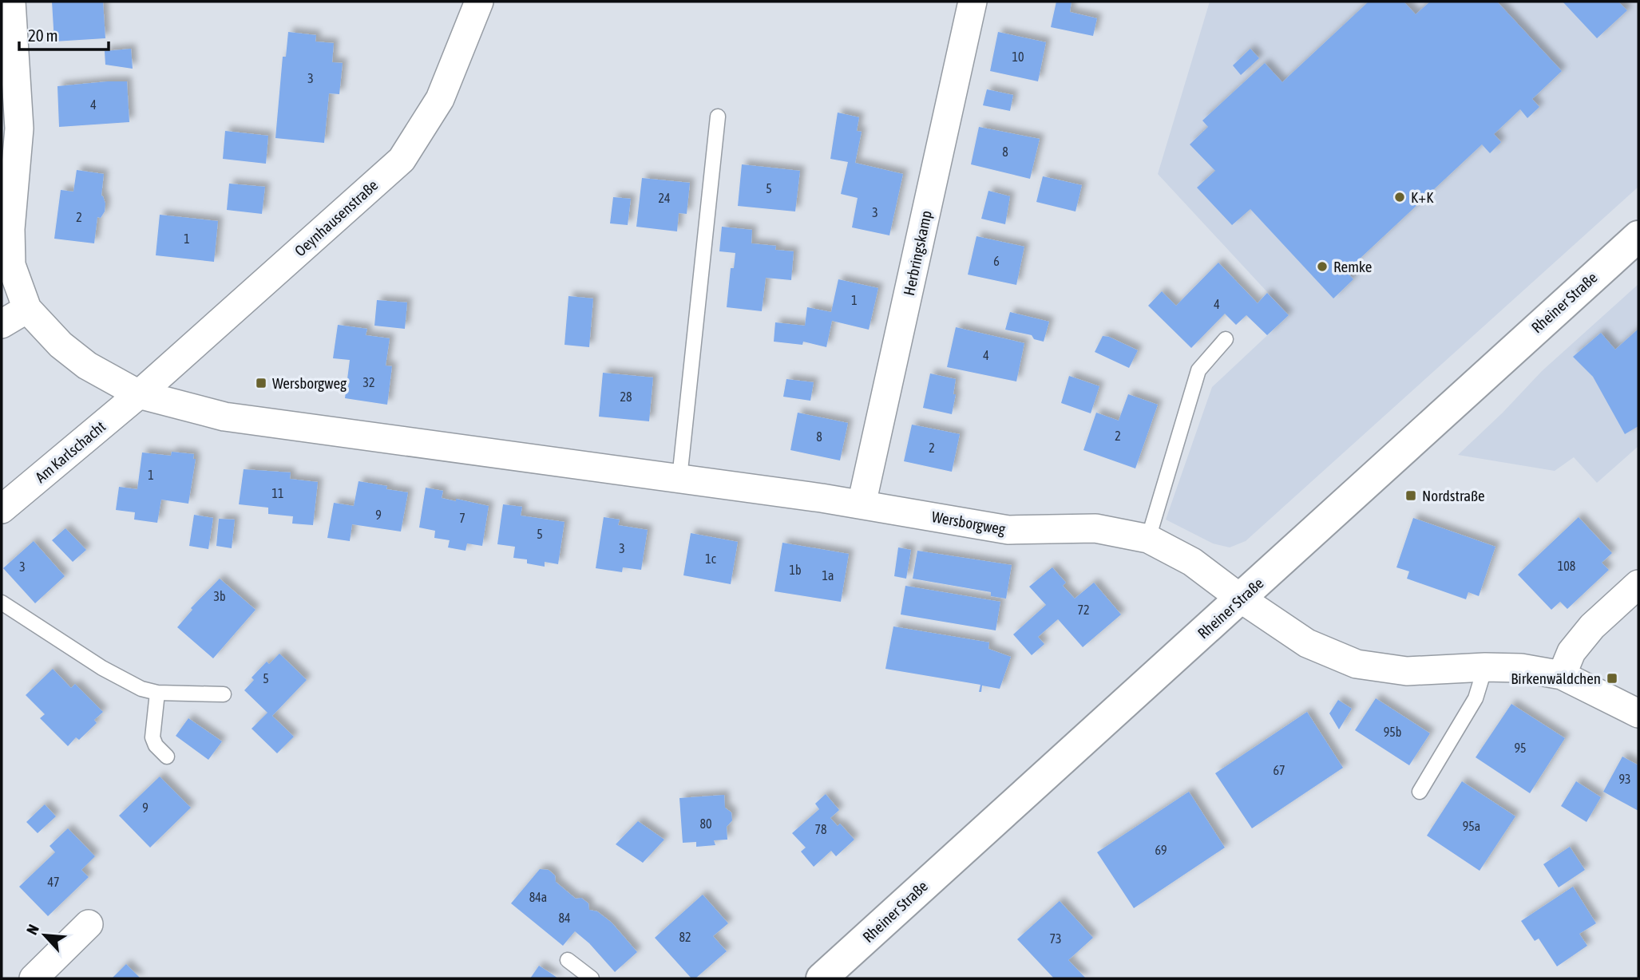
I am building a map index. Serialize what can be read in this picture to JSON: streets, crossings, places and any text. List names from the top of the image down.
{
  "streets": {
    "main road": ["Rheiner Straße"],
    "street": [
      "Oeynhausenstraße",
      "Herbringskamp",
      "Am Karlschacht",
      "Wersborgweg"
    ]
  },
  "crossings": [
    ["Oeynhausenstraße", "Am Karlschacht"],
    ["Oeynhausenstraße", "Wersborgweg"],
    ["Herbringskamp", "Wersborgweg"],
    ["Rheiner Straße", "Wersborgweg"],
    ["Am Karlschacht", "Wersborgweg"]
  ],
  "places": {
    "other": ["K+K", "Remke"],
    "transit": ["Wersborgweg", "Nordstraße", "Birkenwäldchen"]
  },
  "house_numbers": [
    "10",
    "3",
    "4",
    "8",
    "5",
    "24",
    "3",
    "2",
    "1",
    "6",
    "1",
    "4",
    "4",
    "32",
    "28",
    "2",
    "8",
    "2",
    "1",
    "11",
    "9",
    "7",
    "5",
    "3",
    "1c",
    "108",
    "3",
    "1b",
    "1a",
    "3b",
    "72",
    "5",
    "95b",
    "95",
    "67",
    "93",
    "9",
    "80",
    "95a",
    "78",
    "69",
    "47",
    "84a",
    "84",
    "82",
    "73"
  ],
  "scale_bar": "20 m",
  "north": "top left"
}
